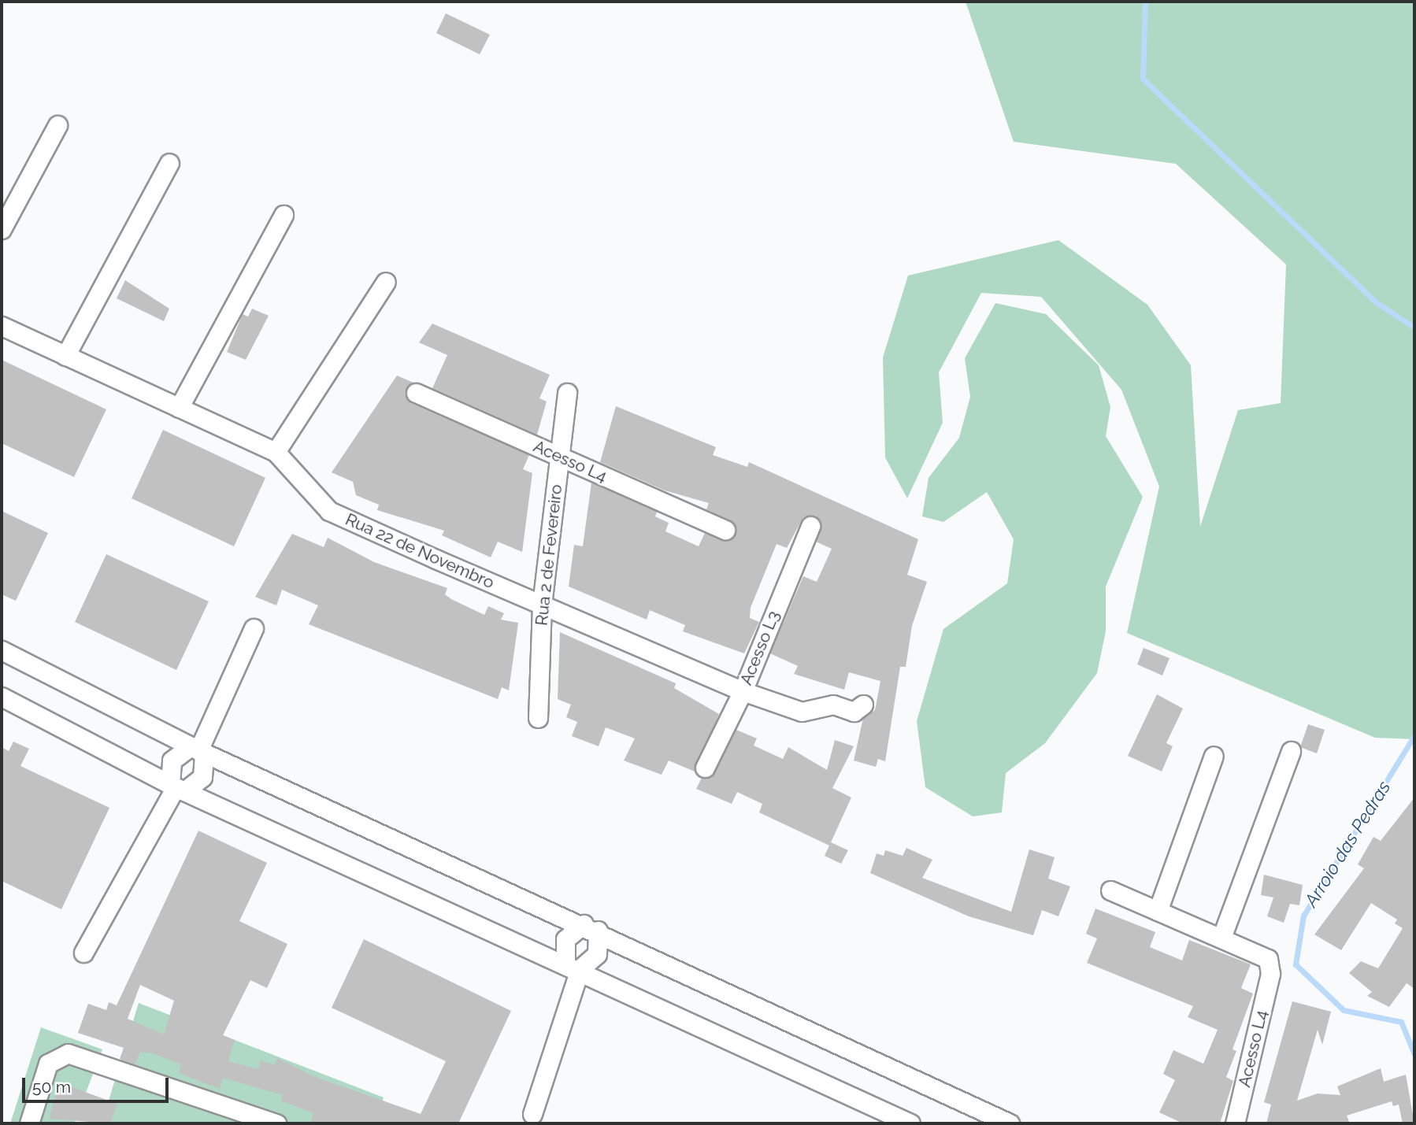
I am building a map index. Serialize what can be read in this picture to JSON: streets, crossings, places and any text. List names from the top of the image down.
{
  "streets": {
    "street": [
      "Acesso L4",
      "Rua 22 de Novembro",
      "Rua 2 de Fevereiro",
      "Acesso L3"
    ]
  },
  "crossings": [
    ["Acesso L4", "Rua 2 de Fevereiro"],
    ["Rua 22 de Novembro", "Rua 2 de Fevereiro"],
    ["Rua 22 de Novembro", "Acesso L3"]
  ],
  "water": ["Arroio das Pedras"],
  "scale_bar": "50 m"
}
